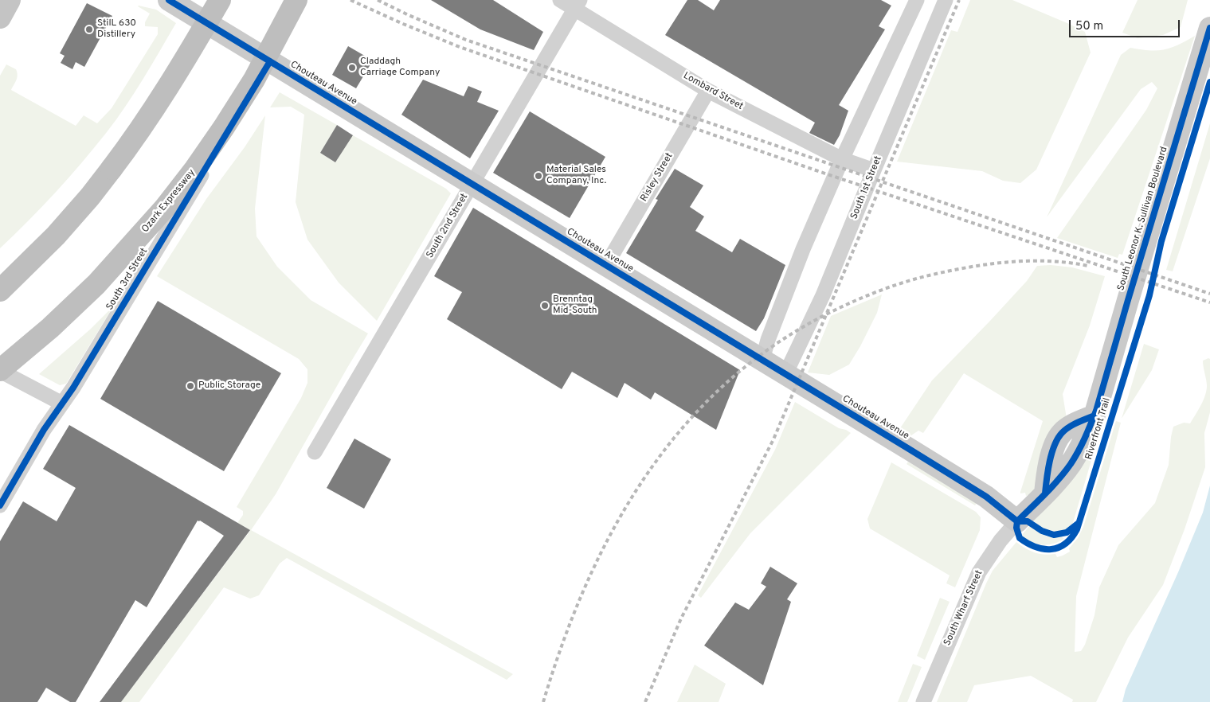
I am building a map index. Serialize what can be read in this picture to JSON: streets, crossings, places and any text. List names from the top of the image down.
{
  "streets": {
    "highway": ["Ozark Expressway"],
    "street": [
      "Chouteau Avenue",
      "Lombard Street",
      "Risley Street",
      "South 1st Street",
      "South Leonor K. Sullivan Boulevard",
      "South 2nd Street",
      "South 3rd Street",
      "South Wharf Street"
    ],
    "cycle path": ["Riverfront Trail"]
  },
  "crossings": [
    ["Chouteau Avenue", "Risley Street"],
    ["Chouteau Avenue", "South 1st Street"],
    ["Chouteau Avenue", "South Leonor K. Sullivan Boulevard"],
    ["Chouteau Avenue", "South 2nd Street"],
    ["Chouteau Avenue", "South 3rd Street"],
    ["Chouteau Avenue", "South Wharf Street"],
    ["Lombard Street", "Risley Street"],
    ["Lombard Street", "South 1st Street"],
    ["Lombard Street", "South 2nd Street"],
    ["South Leonor K. Sullivan Boulevard", "South Wharf Street"]
  ],
  "places": [
    "StilL 630 Distillery",
    "Claddagh Carriage Company",
    "Material Sales Company, Inc.",
    "Brenntag Mid-South",
    "Public Storage"
  ],
  "scale_bar": "50 m"
}
